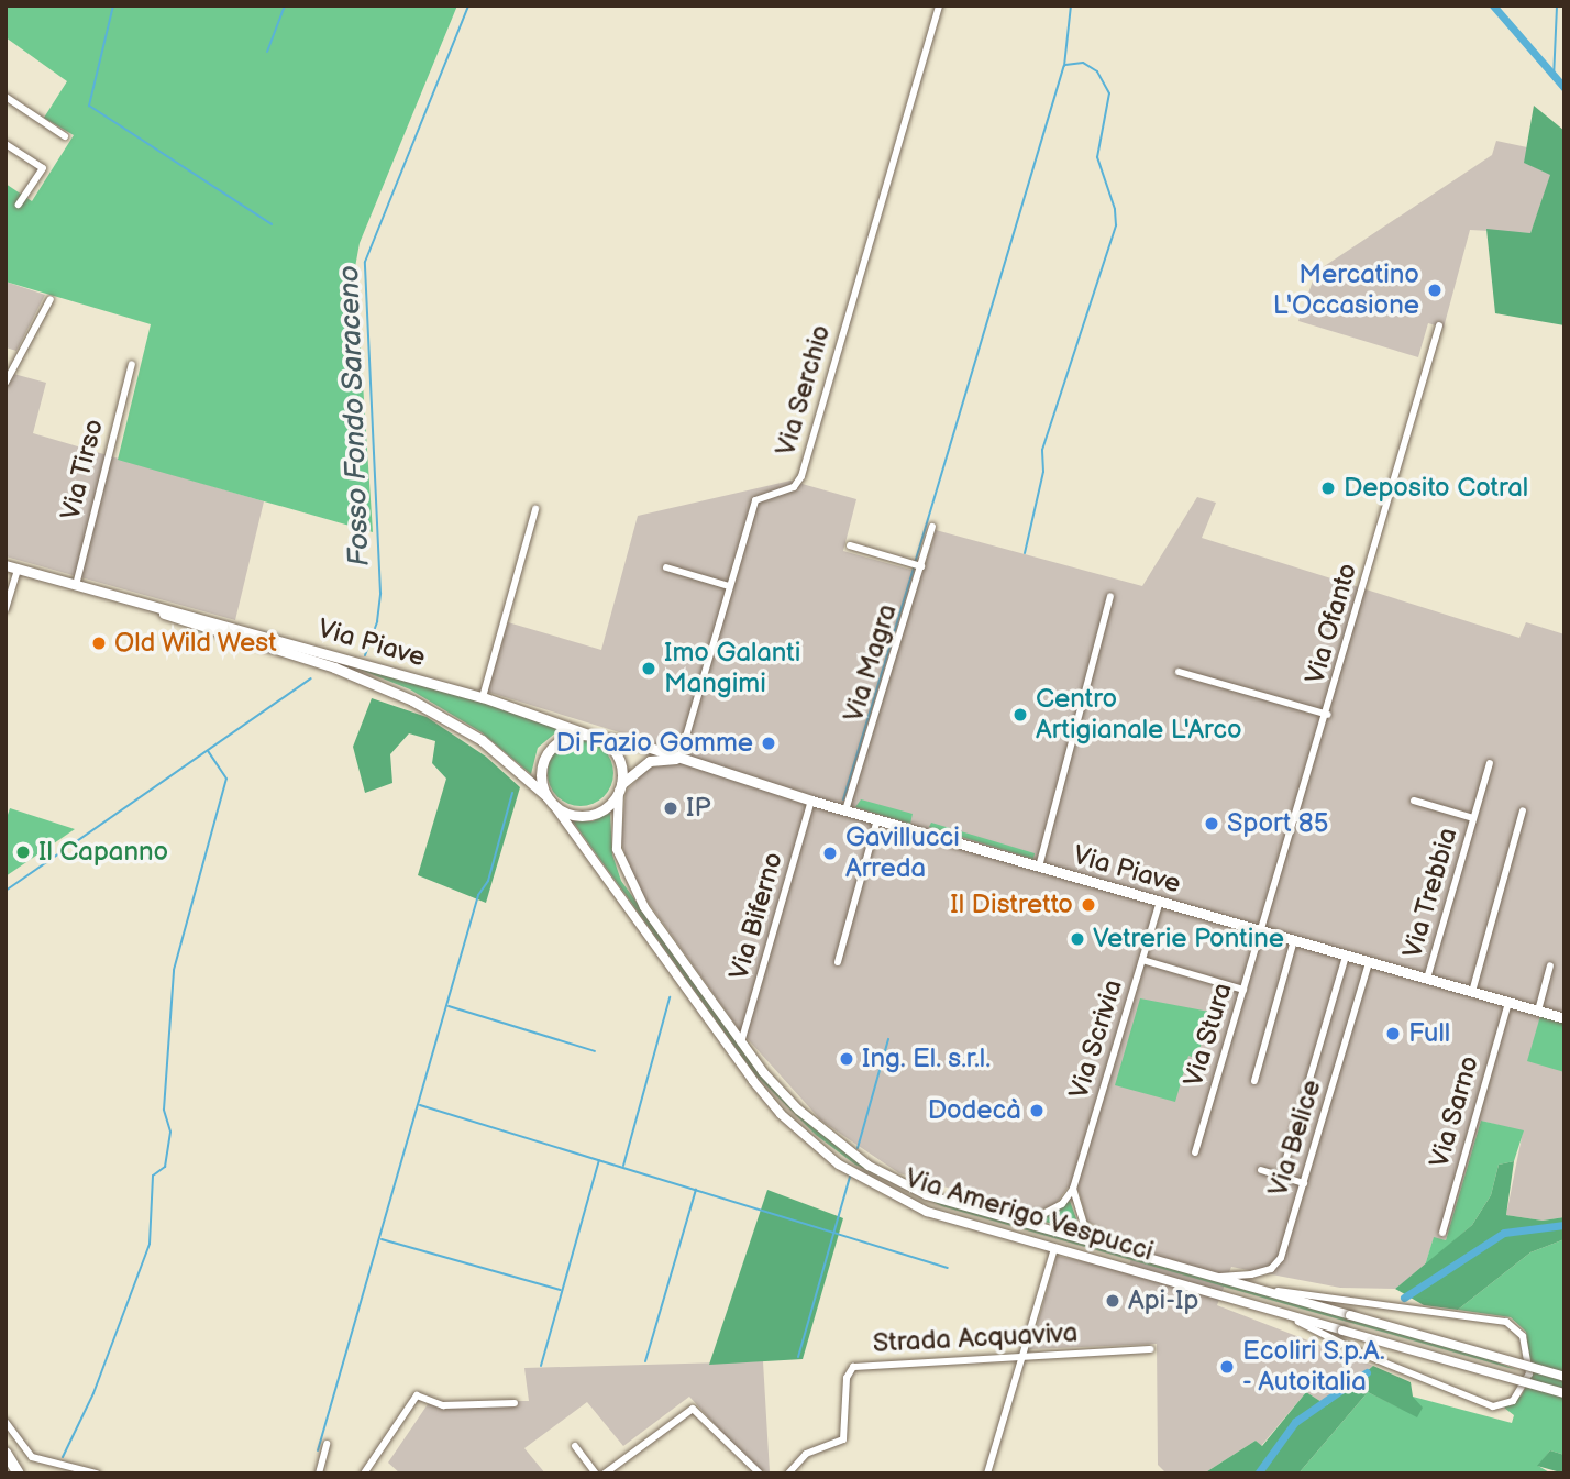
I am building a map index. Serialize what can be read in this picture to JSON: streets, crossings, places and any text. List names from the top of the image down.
{
  "streets": {
    "main road": ["Via Piave"],
    "street": [
      "Via Serchio",
      "Via Tirso",
      "Via Ofanto",
      "Via Magra",
      "Via Trebbia",
      "Via Biferno",
      "Via Stura",
      "Via Scrivia",
      "Via Sarno",
      "Via Belice",
      "Via Amerigo Vespucci",
      "Strada Acquaviva"
    ]
  },
  "crossings": [
    ["Via Serchio", "Via Piave"],
    ["Via Tirso", "Via Piave"],
    ["Via Ofanto", "Via Piave"],
    ["Via Ofanto", "Via Stura"],
    ["Via Piave", "Via Magra"],
    ["Via Piave", "Via Trebbia"],
    ["Via Piave", "Via Biferno"],
    ["Via Piave", "Via Stura"],
    ["Via Piave", "Via Scrivia"],
    ["Via Piave", "Via Sarno"],
    ["Via Piave", "Via Belice"],
    ["Via Piave", "Via Amerigo Vespucci"],
    ["Via Biferno", "Via Amerigo Vespucci"],
    ["Via Belice", "Via Amerigo Vespucci"]
  ],
  "water": ["Fosso Fondo Saraceno"],
  "places": [
    "Mercatino L'Occasione",
    "Deposito Cotral",
    "Old Wild West",
    "Imo Galanti Mangimi",
    "Centro Artigianale L'Arco",
    "Di Fazio Gomme",
    "IP",
    "Sport 85",
    "Il Capanno",
    "Gavillucci Arreda",
    "Il Distretto",
    "Vetrerie Pontine",
    "Full",
    "Ing. El. s.r.l.",
    "Dodecà",
    "Api-Ip",
    "Ecoliri S.p.A. - Autoitalia"
  ]
}
